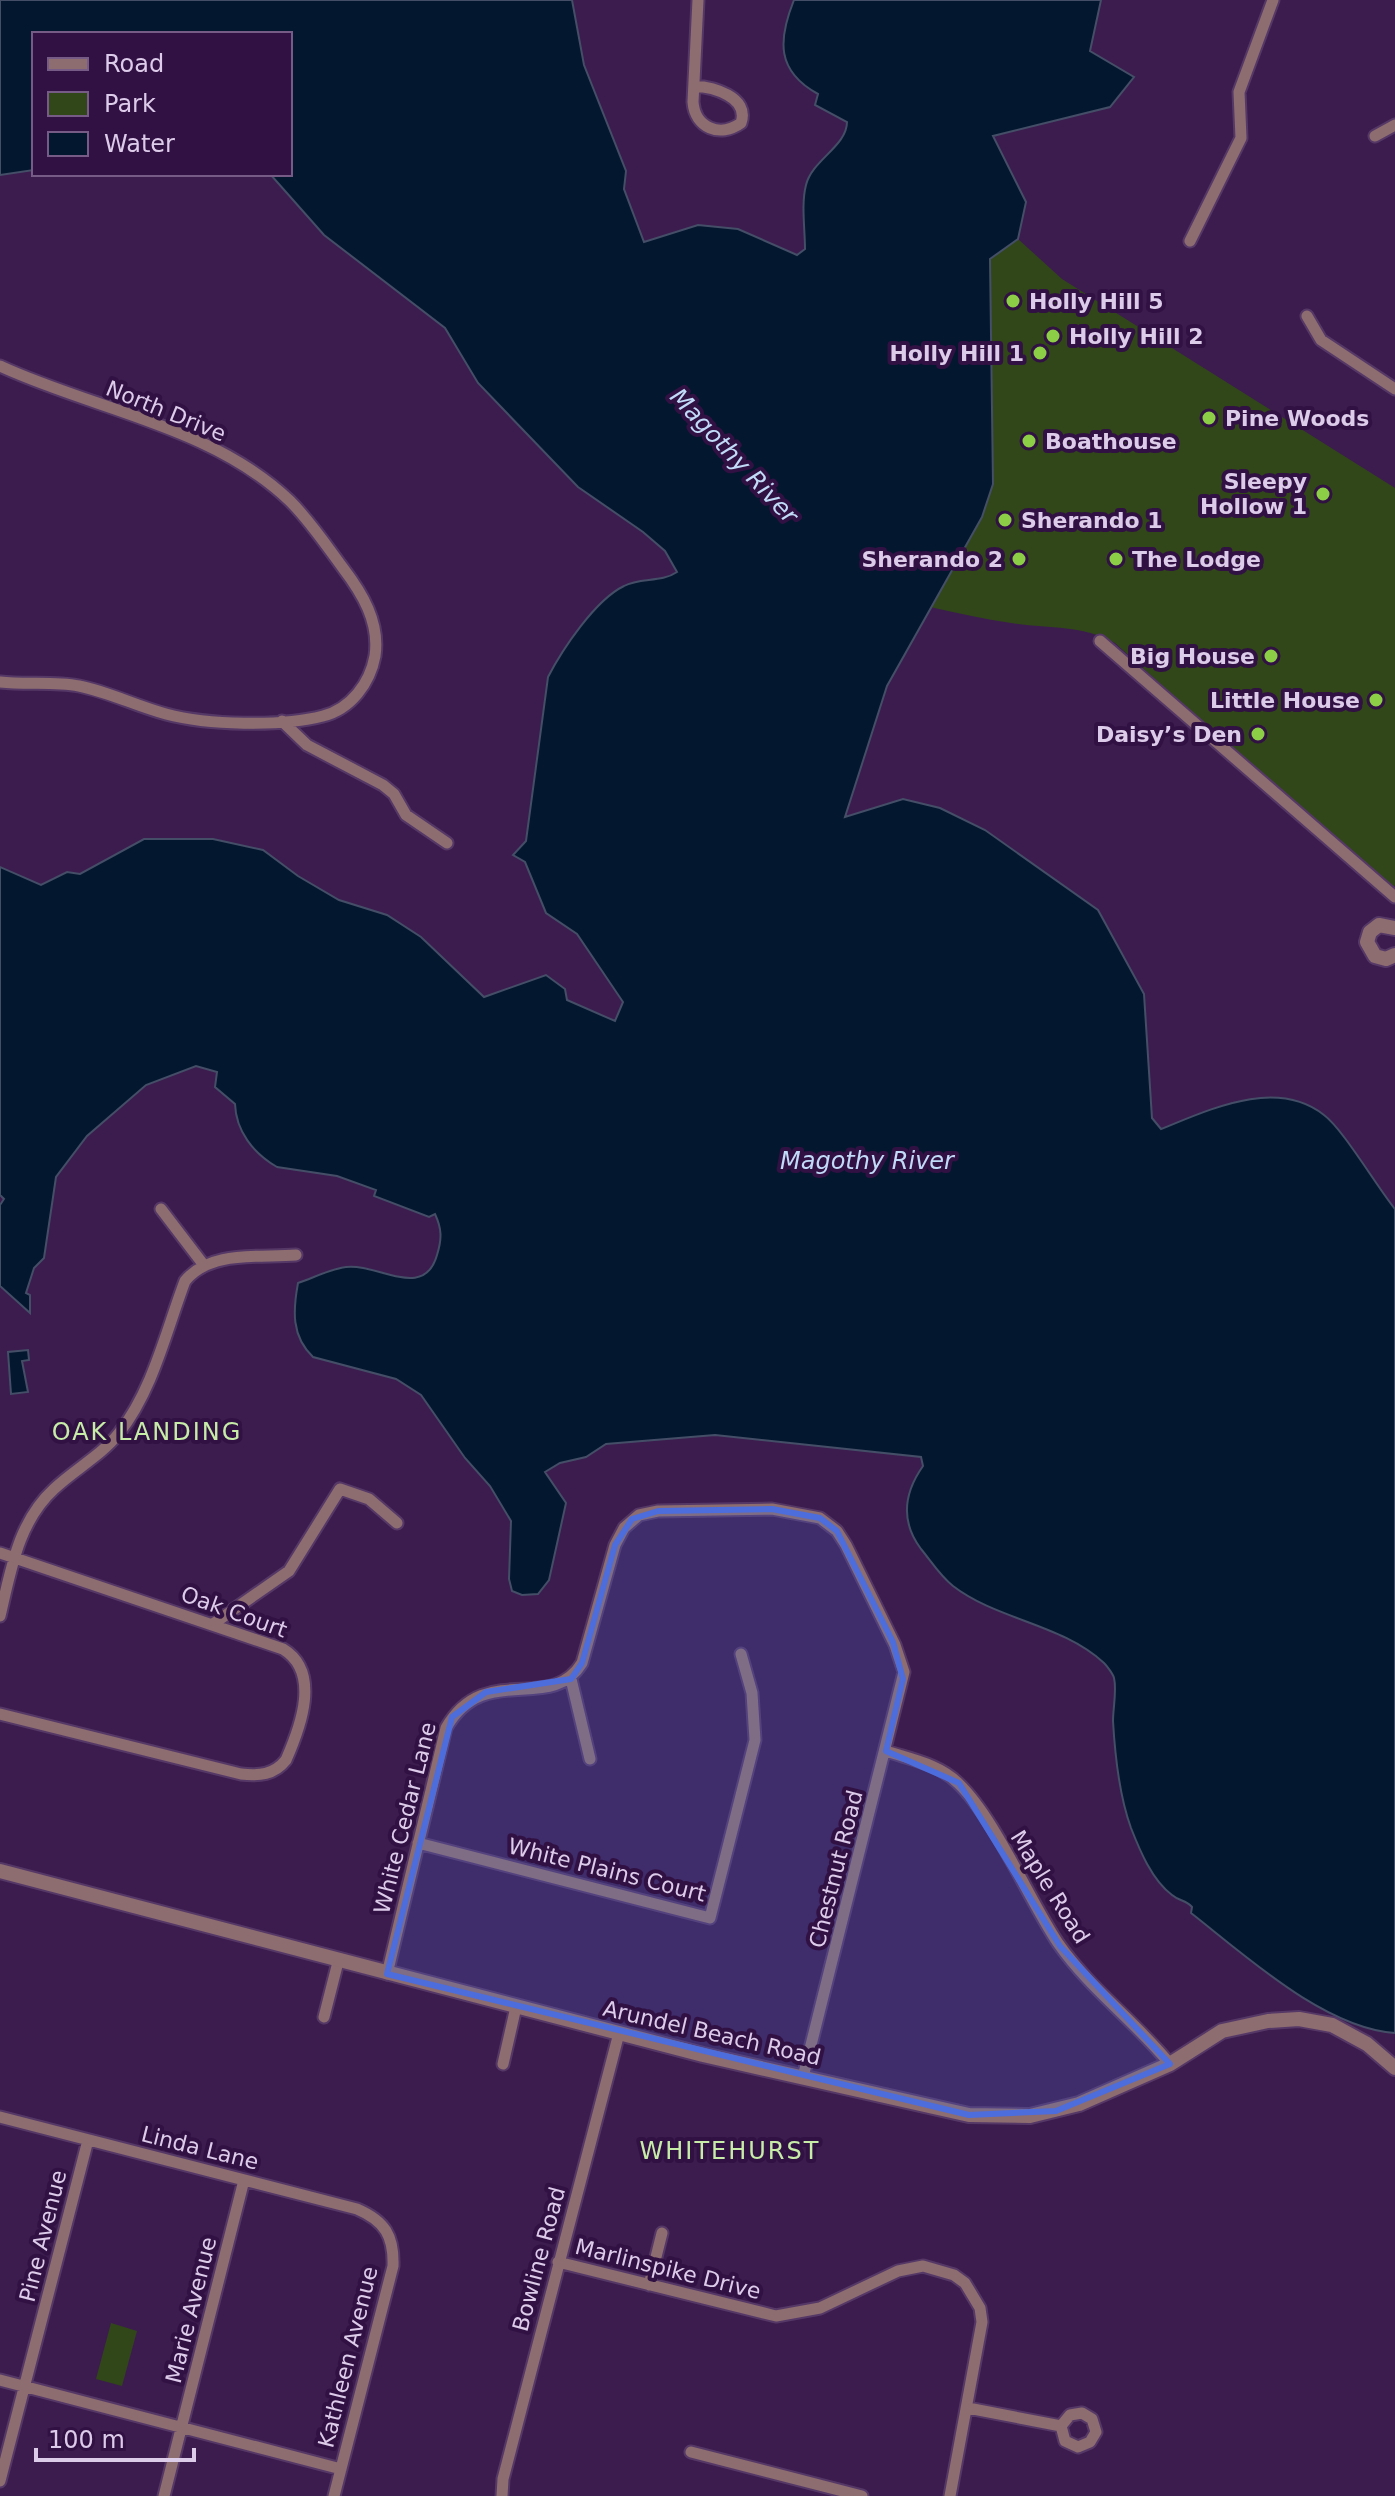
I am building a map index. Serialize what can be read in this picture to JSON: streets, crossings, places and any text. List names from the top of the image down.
{
  "streets": {
    "street": [
      "North Drive",
      "Oak Court",
      "White Cedar Lane",
      "Chestnut Road",
      "White Plains Court",
      "Maple Road",
      "Arundel Beach Road",
      "Linda Lane",
      "Pine Avenue",
      "Bowline Road",
      "Marlinspike Drive",
      "Marie Avenue",
      "Kathleen Avenue"
    ]
  },
  "crossings": [
    ["White Cedar Lane", "Chestnut Road"],
    ["White Cedar Lane", "White Plains Court"],
    ["White Cedar Lane", "Arundel Beach Road"],
    ["Chestnut Road", "Maple Road"],
    ["Chestnut Road", "Arundel Beach Road"],
    ["Maple Road", "Arundel Beach Road"],
    ["Arundel Beach Road", "Bowline Road"],
    ["Linda Lane", "Pine Avenue"],
    ["Linda Lane", "Marie Avenue"],
    ["Linda Lane", "Kathleen Avenue"],
    ["Bowline Road", "Marlinspike Drive"]
  ],
  "districts": ["OAK LANDING", "WHITEHURST"],
  "water": ["Magothy River"],
  "places": [
    "Holly Hill 5",
    "Holly Hill 2",
    "Holly Hill 1",
    "Pine Woods",
    "Boathouse",
    "Sleepy Hollow 1",
    "Sherando 1",
    "Sherando 2",
    "The Lodge",
    "Big House",
    "Little House",
    "Daisy’s Den"
  ],
  "legend": ["Road", "Park", "Water"],
  "scale_bar": "100 m"
}
